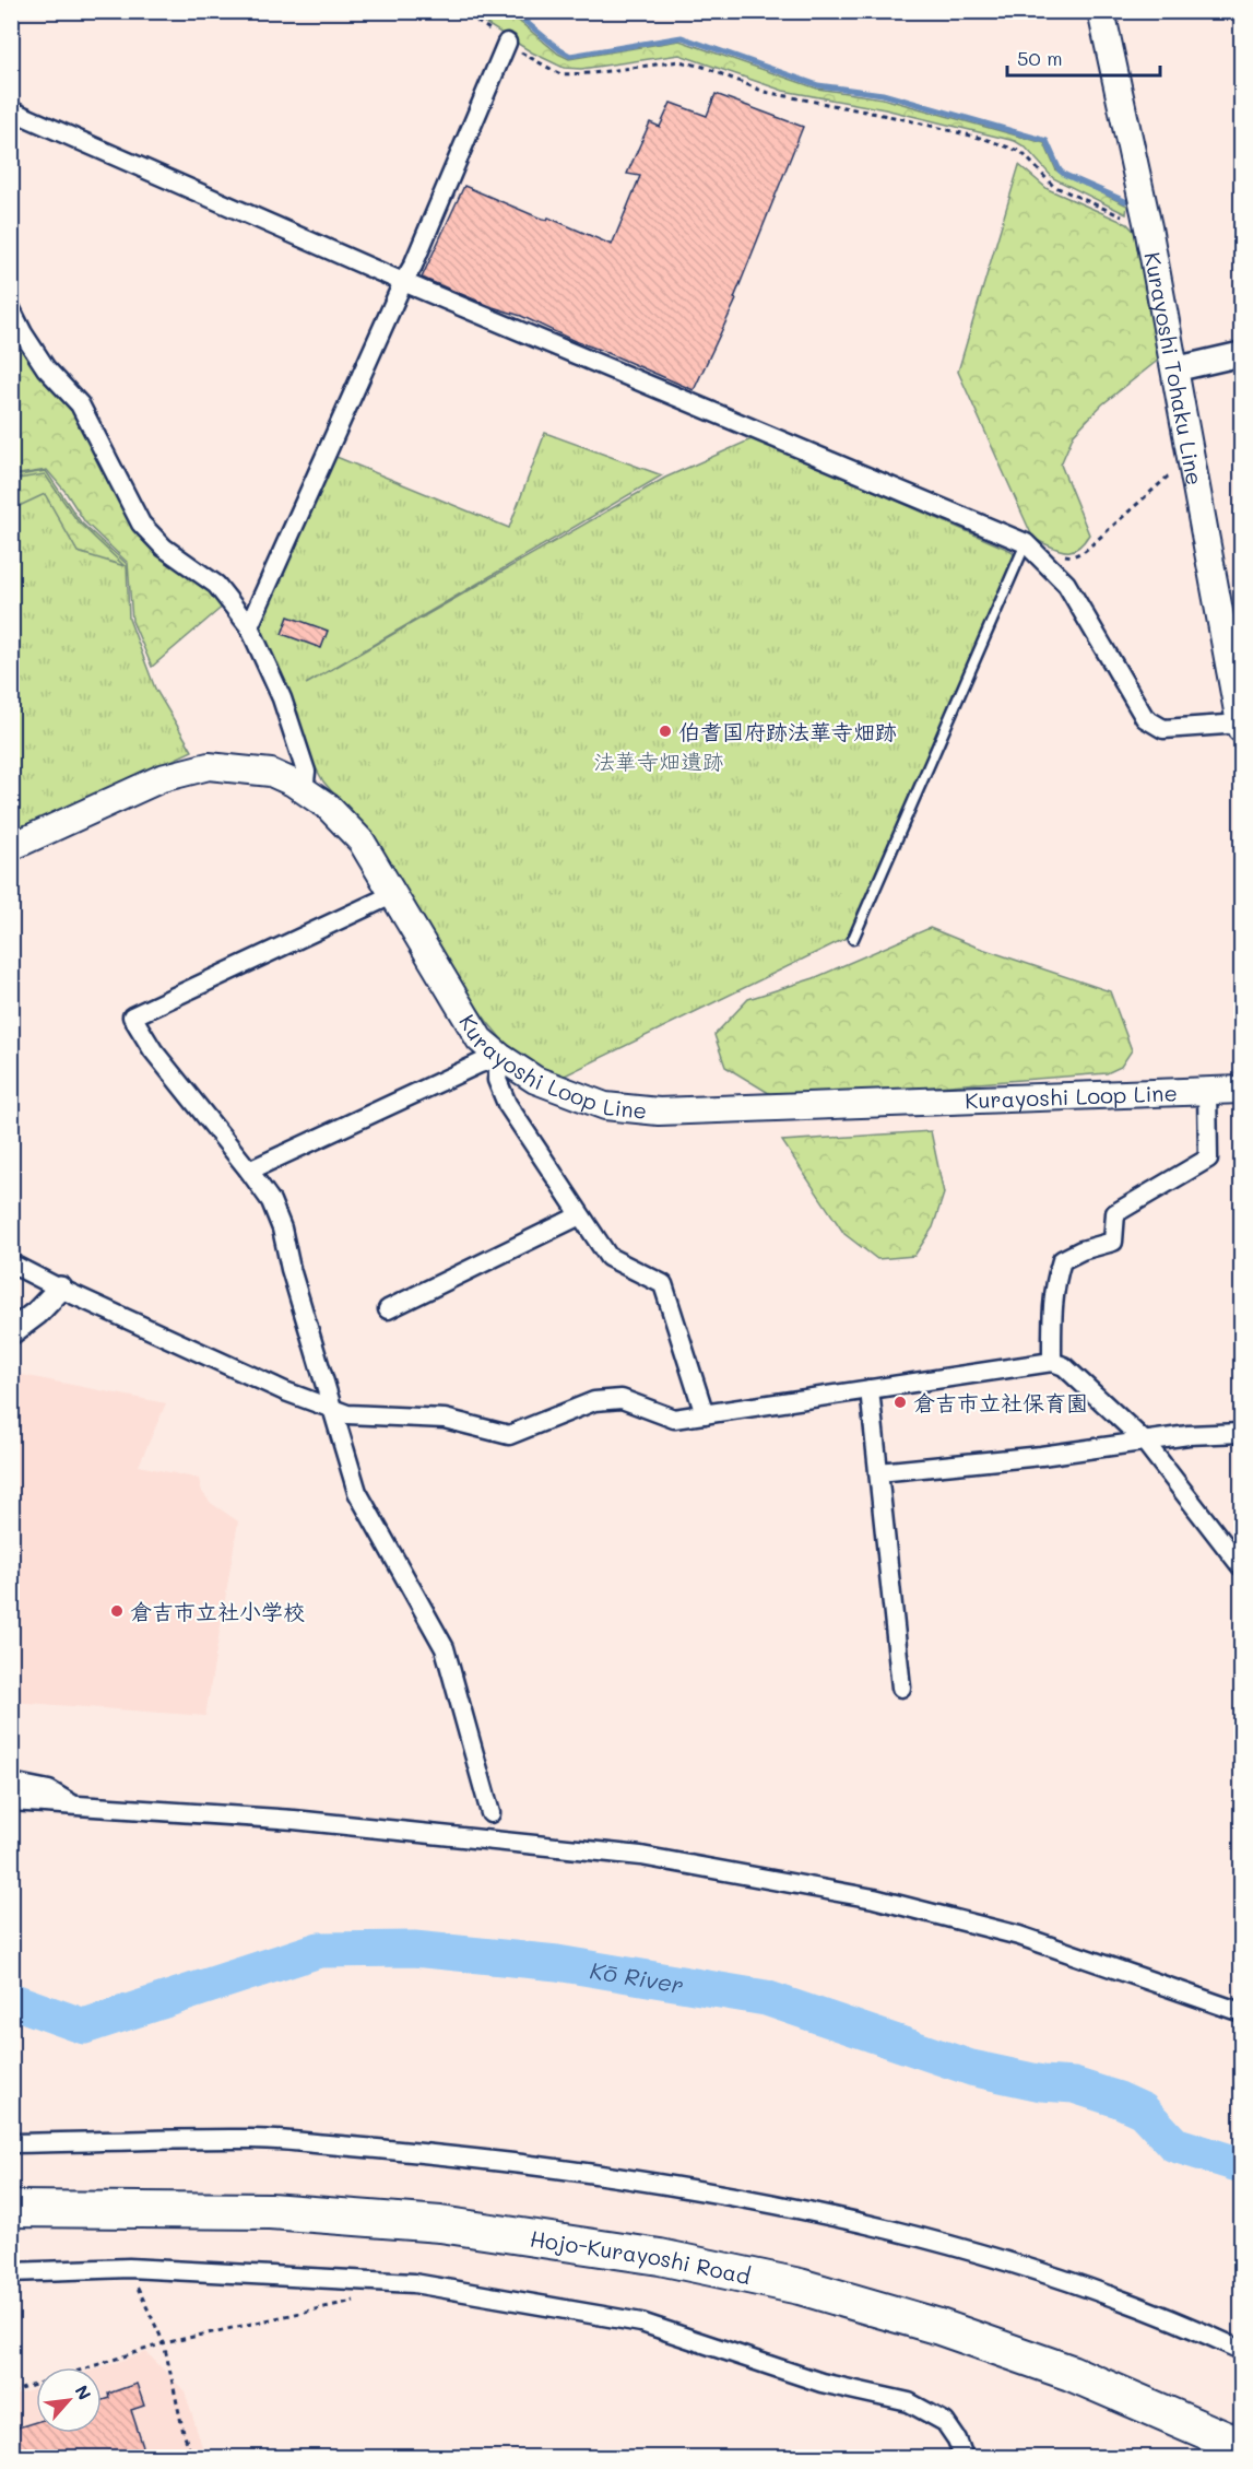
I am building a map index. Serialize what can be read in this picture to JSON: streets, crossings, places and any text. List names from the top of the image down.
{
  "streets": {
    "highway": ["Hojo-Kurayoshi Road"],
    "main road": ["Kurayoshi Tohaku Line", "Kurayoshi Loop Line"]
  },
  "water": ["Kō River"],
  "parks": ["法華寺畑遺跡"],
  "places": ["伯耆国府跡法華寺畑跡", "倉吉市立社保育園", "倉吉市立社小学校"],
  "scale_bar": "50 m",
  "north": "top right"
}
